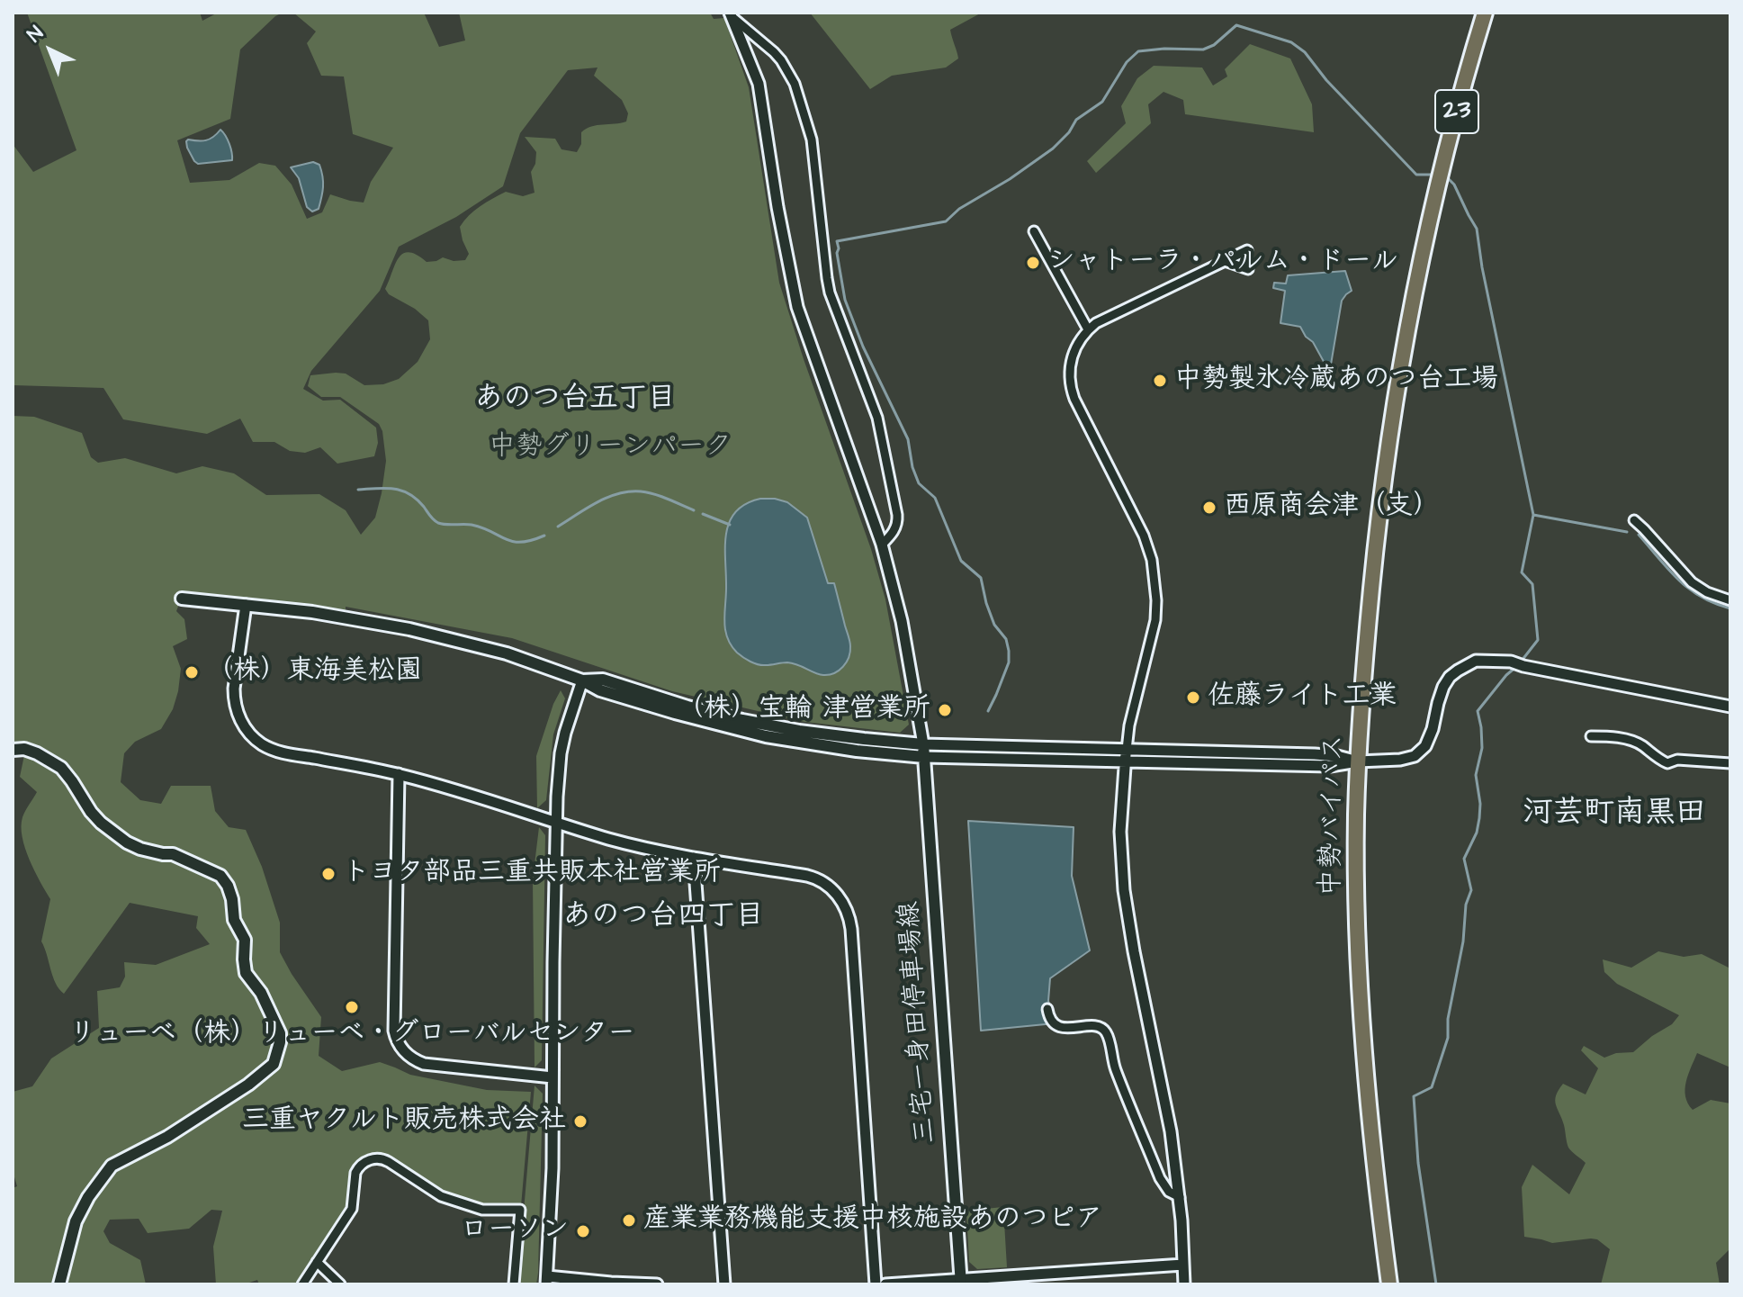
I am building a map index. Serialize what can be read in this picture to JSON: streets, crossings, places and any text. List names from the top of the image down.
{
  "streets": {
    "highway": ["23", "中勢バイパス"],
    "main road": ["三宅一身田停車場線"]
  },
  "districts": ["あのつ台五丁目", "河芸町南黒田", "あのつ台四丁目"],
  "parks": ["中勢グリーンパーク"],
  "places": [
    "シャトーラ・パルム・ドール",
    "中勢製氷冷蔵あのつ台工場",
    "西原商会津（支）",
    "（株）東海美松園",
    "佐藤ライト工業",
    "（株）宝輪 津営業所",
    "トヨタ部品三重共販本社営業所",
    "リューベ（株）リューベ・グローバルセンター",
    "三重ヤクルト販売株式会社",
    "産業業務機能支援中核施設あのつピア",
    "ローソン"
  ],
  "north": "top left"
}
